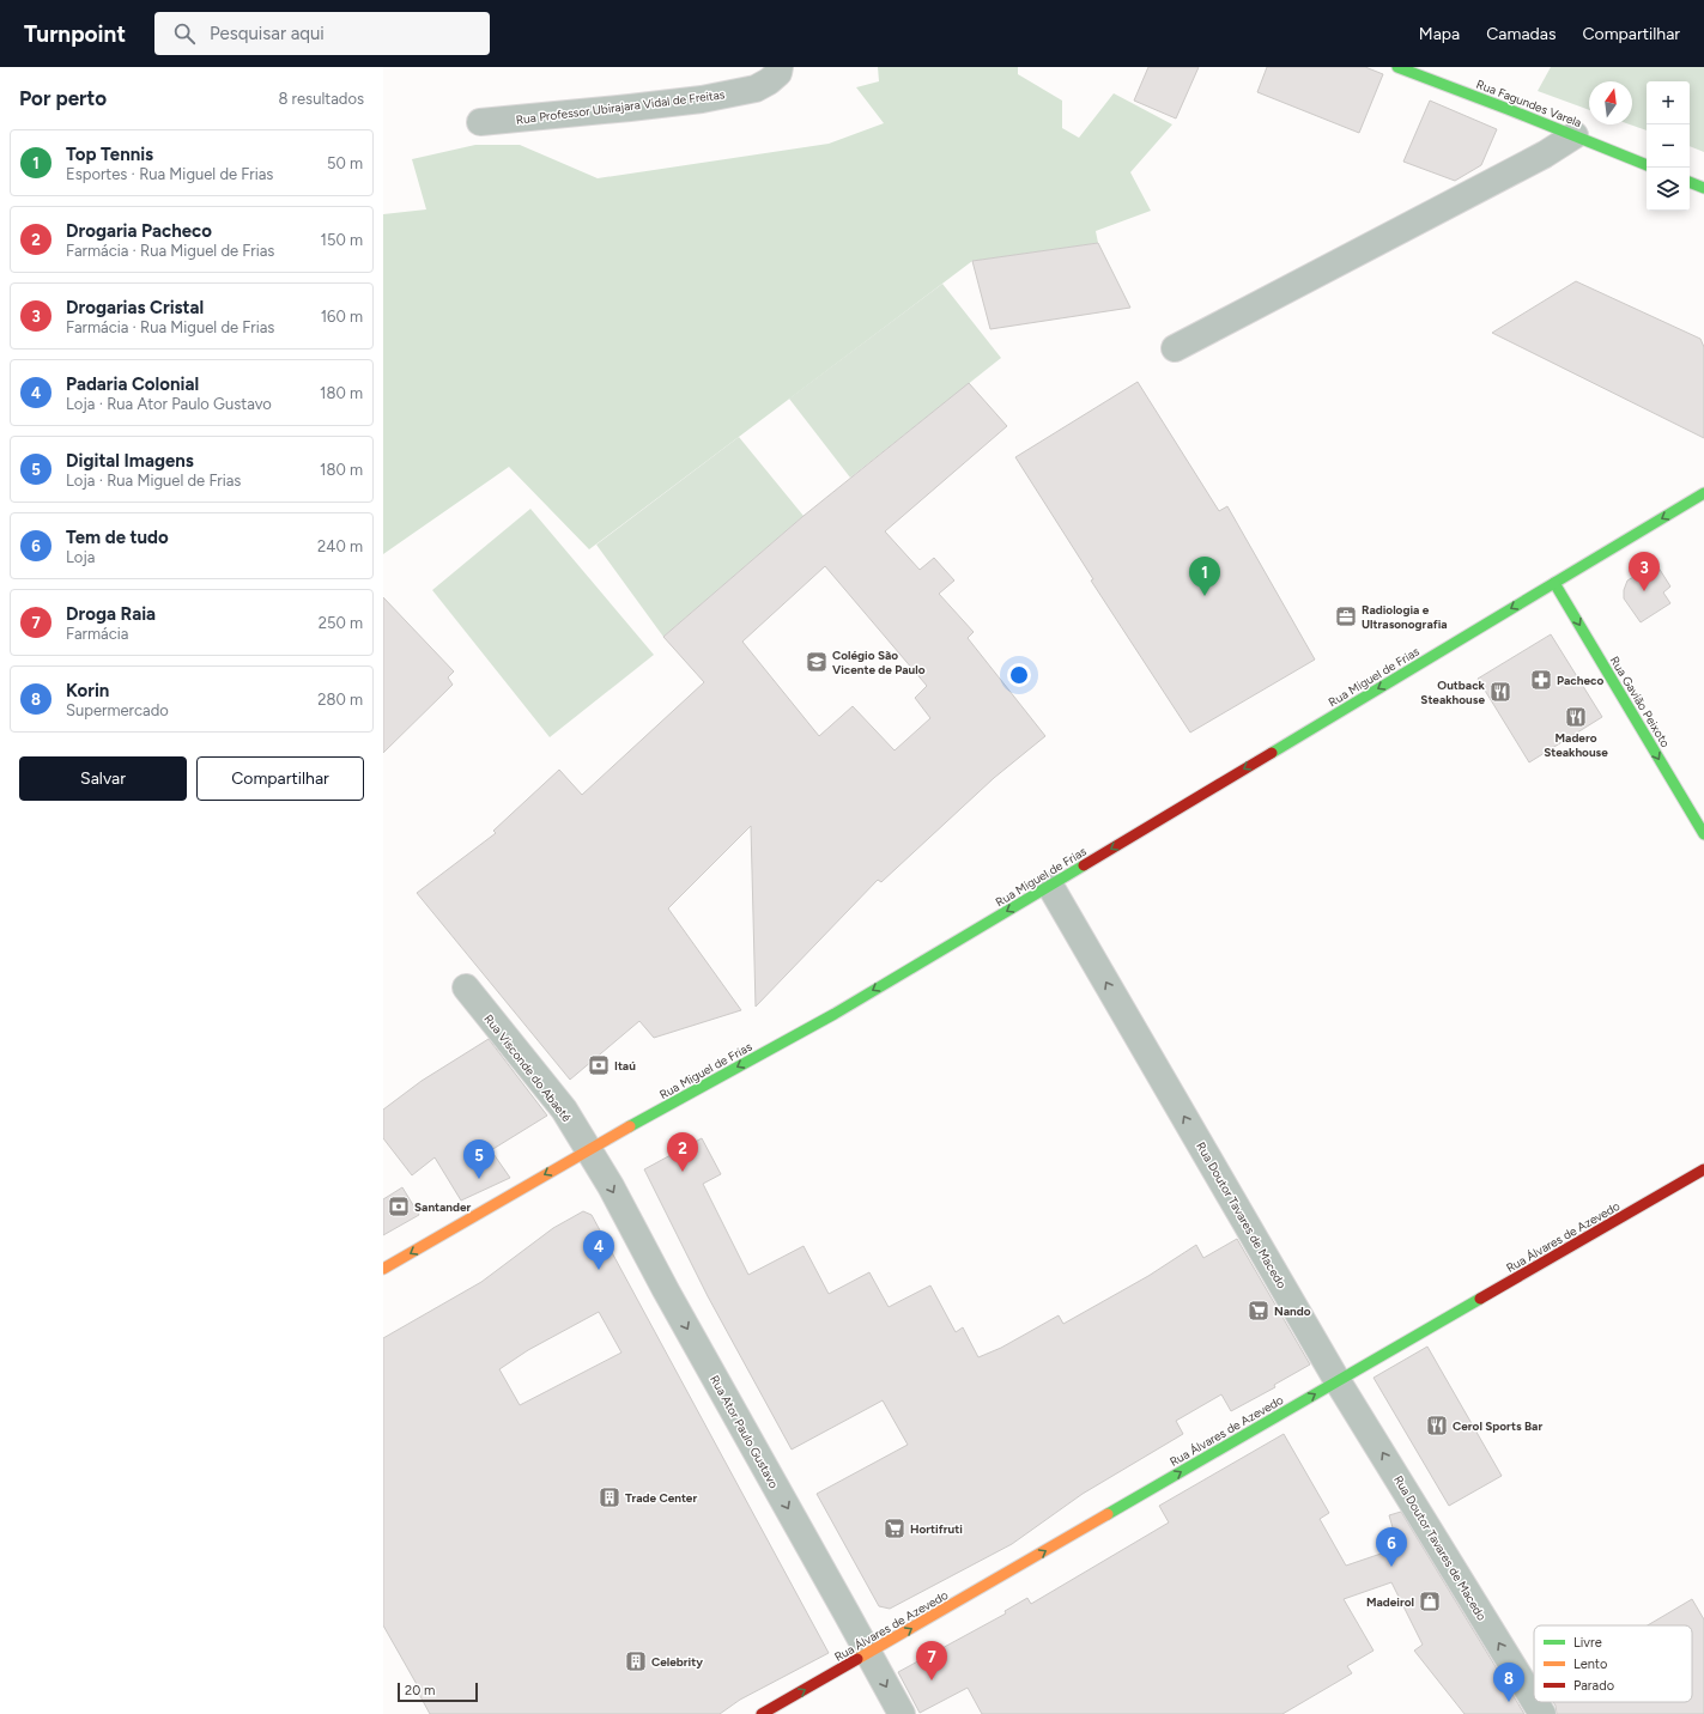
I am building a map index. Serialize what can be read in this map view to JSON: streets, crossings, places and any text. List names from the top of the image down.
{
  "streets": {
    "main road": [
      "Rua Fagundes Varela",
      "Rua Miguel de Frias",
      "Rua Gavião Peixoto",
      "Rua Álvares de Azevedo"
    ],
    "street": [
      "Rua Professor Ubirajara Vidal de Freitas",
      "Rua Visconde do Abaeté",
      "Rua Doutor Tavares de Macedo",
      "Rua Ator Paulo Gustavo"
    ]
  },
  "crossings": [
    ["Rua Miguel de Frias", "Rua Gavião Peixoto"],
    ["Rua Miguel de Frias", "Rua Visconde do Abaeté"],
    ["Rua Miguel de Frias", "Rua Doutor Tavares de Macedo"],
    ["Rua Miguel de Frias", "Rua Ator Paulo Gustavo"],
    ["Rua Visconde do Abaeté", "Rua Ator Paulo Gustavo"],
    ["Rua Doutor Tavares de Macedo", "Rua Álvares de Azevedo"],
    ["Rua Álvares de Azevedo", "Rua Ator Paulo Gustavo"]
  ],
  "one_way": [
    "Rua Miguel de Frias",
    "Rua Gavião Peixoto",
    "Rua Doutor Tavares de Macedo",
    "Rua Álvares de Azevedo",
    "Rua Ator Paulo Gustavo"
  ],
  "places": {
    "office": ["Radiologia e Ultrasonografia"],
    "school or university": ["Colégio São Vicente de Paulo"],
    "pharmacy": ["Pacheco"],
    "restaurant": ["Outback Steakhouse", "Madero Steakhouse", "Cerol Sports Bar"],
    "bank": ["Itaú", "Santander"],
    "supermarket": ["Nando", "Hortifruti"],
    "building": ["Trade Center", "Celebrity"],
    "shop": ["Madeirol"]
  },
  "legend": ["Livre", "Lento", "Parado"],
  "scale_bar": "20 m",
  "north": "top",
  "page": {
    "header": "Turnpoint",
    "search": "Pesquisar aqui",
    "nav": ["Mapa", "Camadas", "Compartilhar"],
    "heading": ["Por perto", "8 resultados"],
    "map_buttons": ["+", "−"],
    "list": [
      {
        "mark": "1",
        "name": "Top Tennis",
        "note": "Esportes · Rua Miguel de Frias",
        "value": "50 m"
      },
      {
        "mark": "2",
        "name": "Drogaria Pacheco",
        "note": "Farmácia · Rua Miguel de Frias",
        "value": "150 m"
      },
      {
        "mark": "3",
        "name": "Drogarias Cristal",
        "note": "Farmácia · Rua Miguel de Frias",
        "value": "160 m"
      },
      {
        "mark": "4",
        "name": "Padaria Colonial",
        "note": "Loja · Rua Ator Paulo Gustavo",
        "value": "180 m"
      },
      {
        "mark": "5",
        "name": "Digital Imagens",
        "note": "Loja · Rua Miguel de Frias",
        "value": "180 m"
      },
      {
        "mark": "6",
        "name": "Tem de tudo",
        "note": "Loja",
        "value": "240 m"
      },
      {
        "mark": "7",
        "name": "Droga Raia",
        "note": "Farmácia",
        "value": "250 m"
      },
      {
        "mark": "8",
        "name": "Korin",
        "note": "Supermercado",
        "value": "280 m"
      }
    ],
    "pins": [
      "3",
      "1",
      "2",
      "5",
      "4",
      "6",
      "7",
      "8"
    ],
    "buttons": ["Salvar", "Compartilhar"],
    "scale": "20 m"
  }
}
